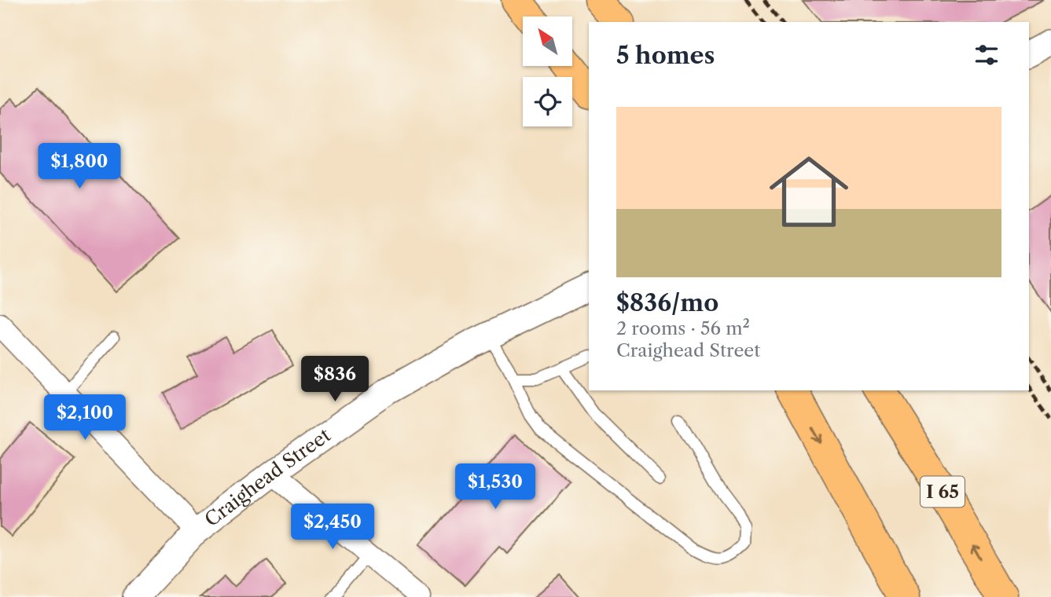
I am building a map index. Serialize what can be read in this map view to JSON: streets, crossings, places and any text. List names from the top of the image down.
{
  "streets": {
    "highway": ["I 65"],
    "street": ["Craighead Street"]
  },
  "north": "top left",
  "page": {
    "heading": "5 homes",
    "list": [
      {
        "name": "$836/mo",
        "note": "2 rooms · 56 m² · Craighead Street"
      }
    ],
    "price": [
      "$1,800",
      "$836",
      "$2,100",
      "$1,530",
      "$2,450"
    ]
  }
}
